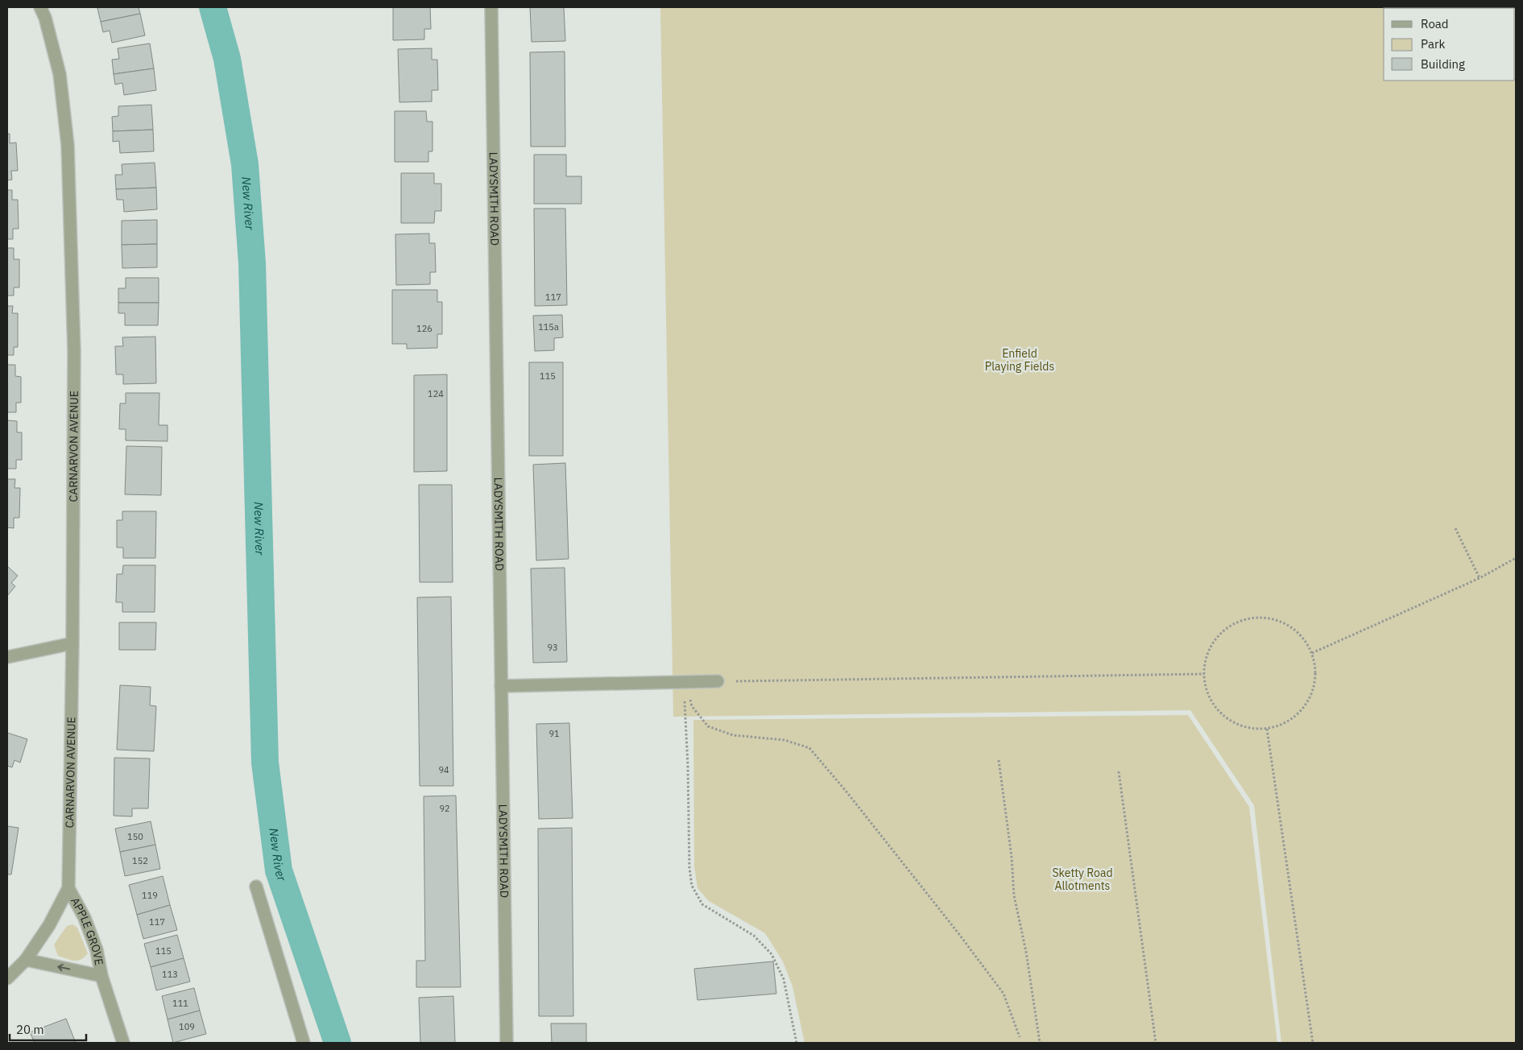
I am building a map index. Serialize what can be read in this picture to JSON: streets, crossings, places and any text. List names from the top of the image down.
{
  "streets": {
    "street": ["LADYSMITH ROAD", "CARNARVON AVENUE", "APPLE GROVE"]
  },
  "crossings": [
    ["CARNARVON AVENUE", "APPLE GROVE"]
  ],
  "water": ["New River"],
  "parks": ["Enfield Playing Fields", "Sketty Road Allotments"],
  "house_numbers": [
    "117",
    "115a",
    "126",
    "115",
    "124",
    "93",
    "91",
    "94",
    "92",
    "150",
    "152",
    "119",
    "117",
    "115",
    "113",
    "111",
    "109"
  ],
  "legend": ["Road", "Park", "Building"],
  "scale_bar": "20 m"
}
